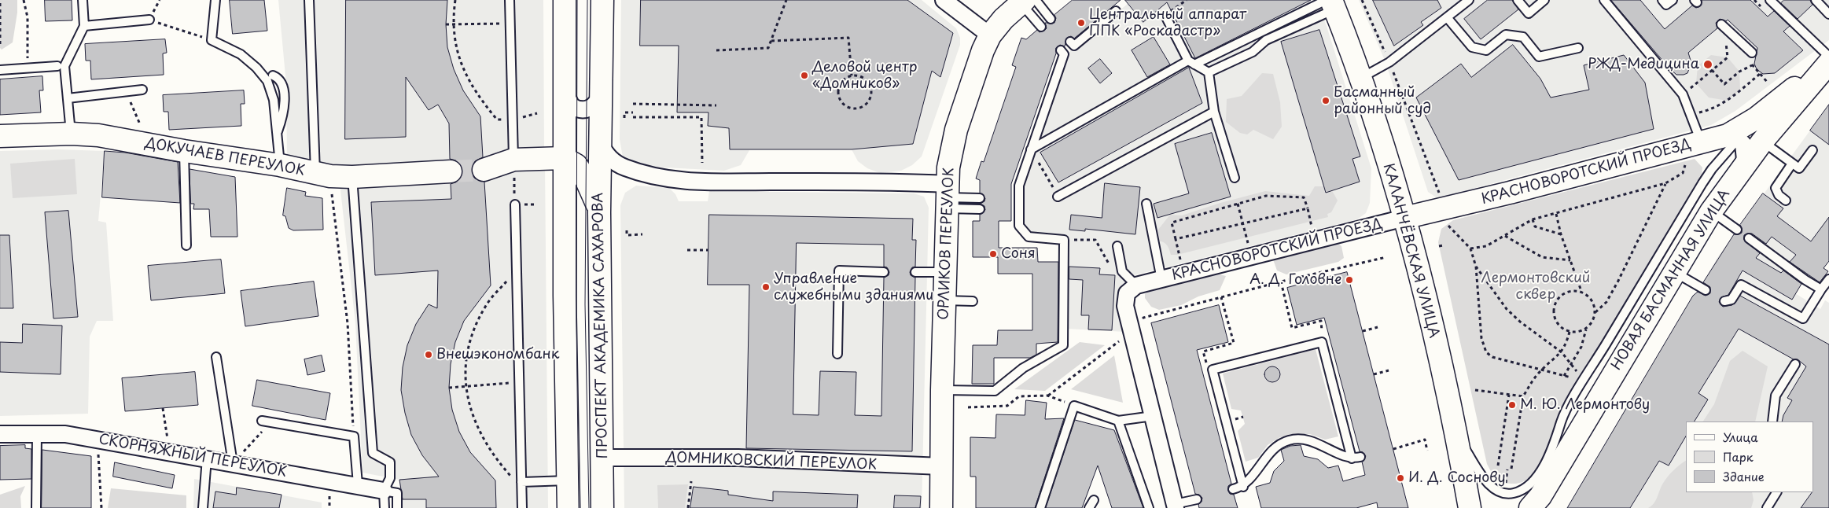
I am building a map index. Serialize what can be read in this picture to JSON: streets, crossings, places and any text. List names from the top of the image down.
{
  "streets": {
    "main road": [
      "ДОКУЧАЕВ ПЕРЕУЛОК",
      "КРАСНОВОРОТСКИЙ ПРОЕЗД",
      "ОРЛИКОВ ПЕРЕУЛОК",
      "КАЛАНЧЁВСКАЯ УЛИЦА",
      "НОВАЯ БАСМАННАЯ УЛИЦА",
      "ПРОСПЕКТ АКАДЕМИКА САХАРОВА"
    ],
    "street": ["СКОРНЯЖНЫЙ ПЕРЕУЛОК", "ДОМНИКОВСКИЙ ПЕРЕУЛОК"]
  },
  "crossings": [
    ["КРАСНОВОРОТСКИЙ ПРОЕЗД", "КАЛАНЧЁВСКАЯ УЛИЦА"],
    ["ОРЛИКОВ ПЕРЕУЛОК", "ДОМНИКОВСКИЙ ПЕРЕУЛОК"],
    ["ПРОСПЕКТ АКАДЕМИКА САХАРОВА", "ДОМНИКОВСКИЙ ПЕРЕУЛОК"]
  ],
  "parks": ["Лермонтовский сквер"],
  "places": [
    "Центральный аппарат ППК «Роскадастр»",
    "РЖД-Медицина",
    "Деловой центр «Домников»",
    "Басманный районный суд",
    "Соня",
    "А. Д. Головне",
    "Управление служебными зданиями",
    "Внешэкономбанк",
    "М. Ю. Лермонтову",
    "И. Д. Соснову"
  ],
  "legend": ["Улица", "Парк", "Здание"]
}
